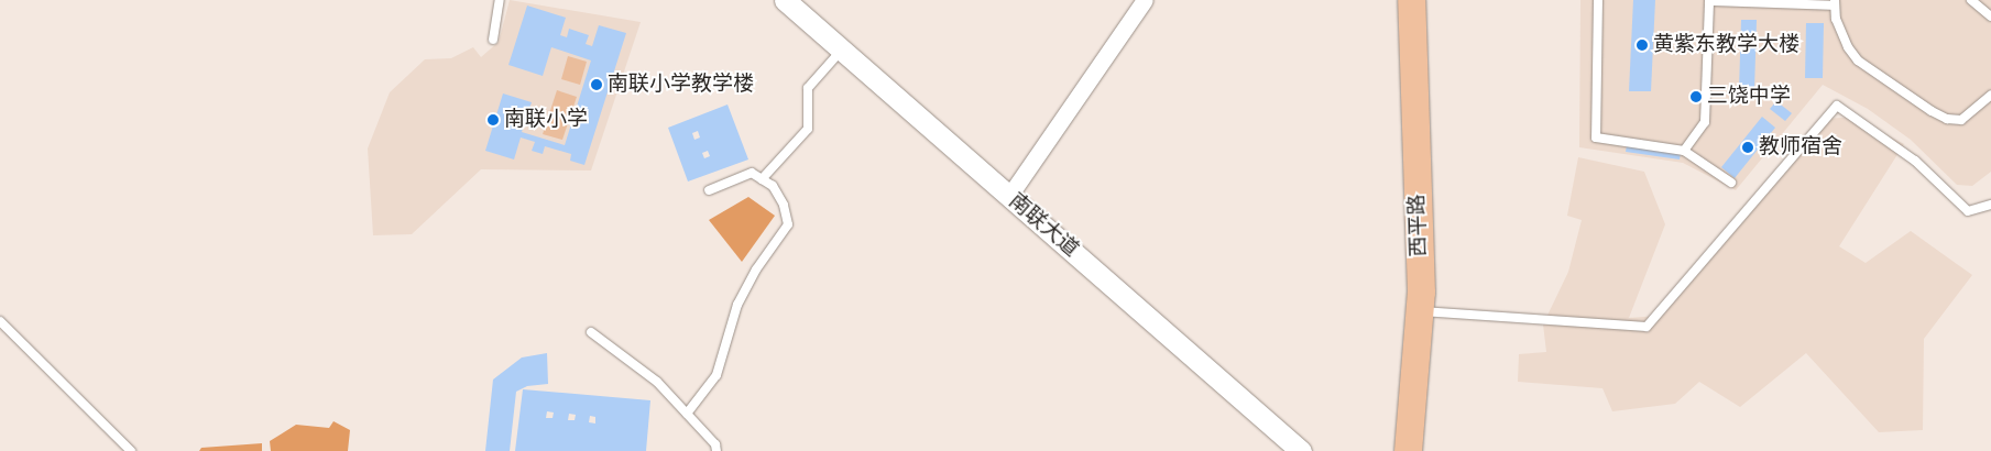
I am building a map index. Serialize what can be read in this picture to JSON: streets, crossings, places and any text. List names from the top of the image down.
{
  "streets": {
    "highway": ["西平路"],
    "street": ["南联大道"]
  },
  "places": [
    "黄紫东教学大楼",
    "南联小学教学楼",
    "三饶中学",
    "南联小学",
    "教师宿舍"
  ]
}
